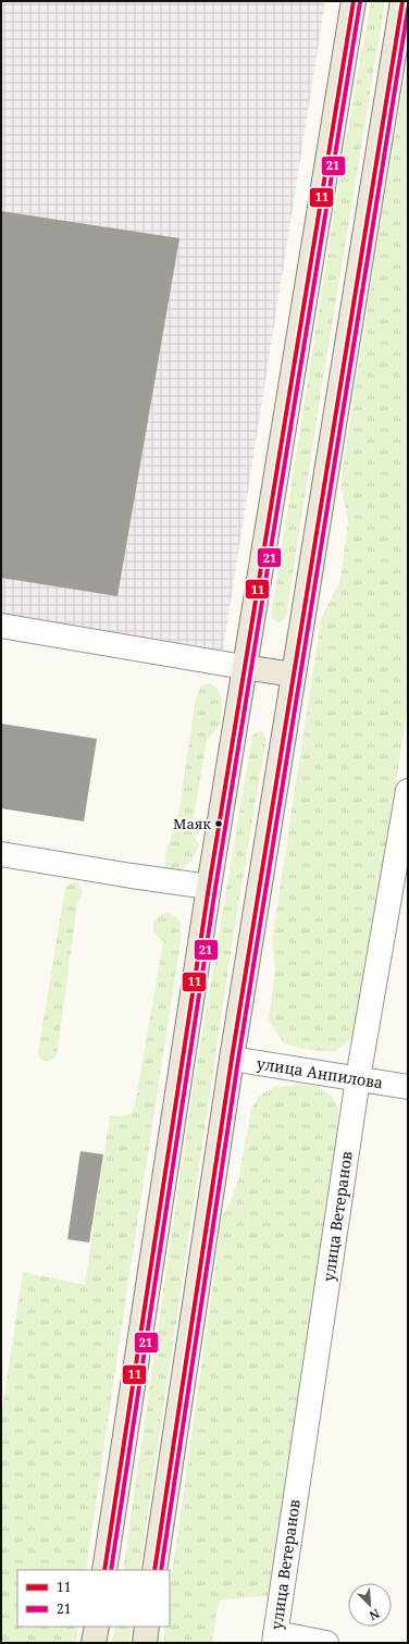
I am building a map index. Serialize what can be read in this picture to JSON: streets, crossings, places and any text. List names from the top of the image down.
{
  "streets": {
    "street": ["улица Анпилова", "улица Ветеранов"]
  },
  "crossings": [
    ["улица Анпилова", "улица Ветеранов"]
  ],
  "places": ["Маяк"],
  "lines": ["transit line 11", "transit line 21"],
  "legend": ["11", "21"],
  "north": "bottom right"
}
